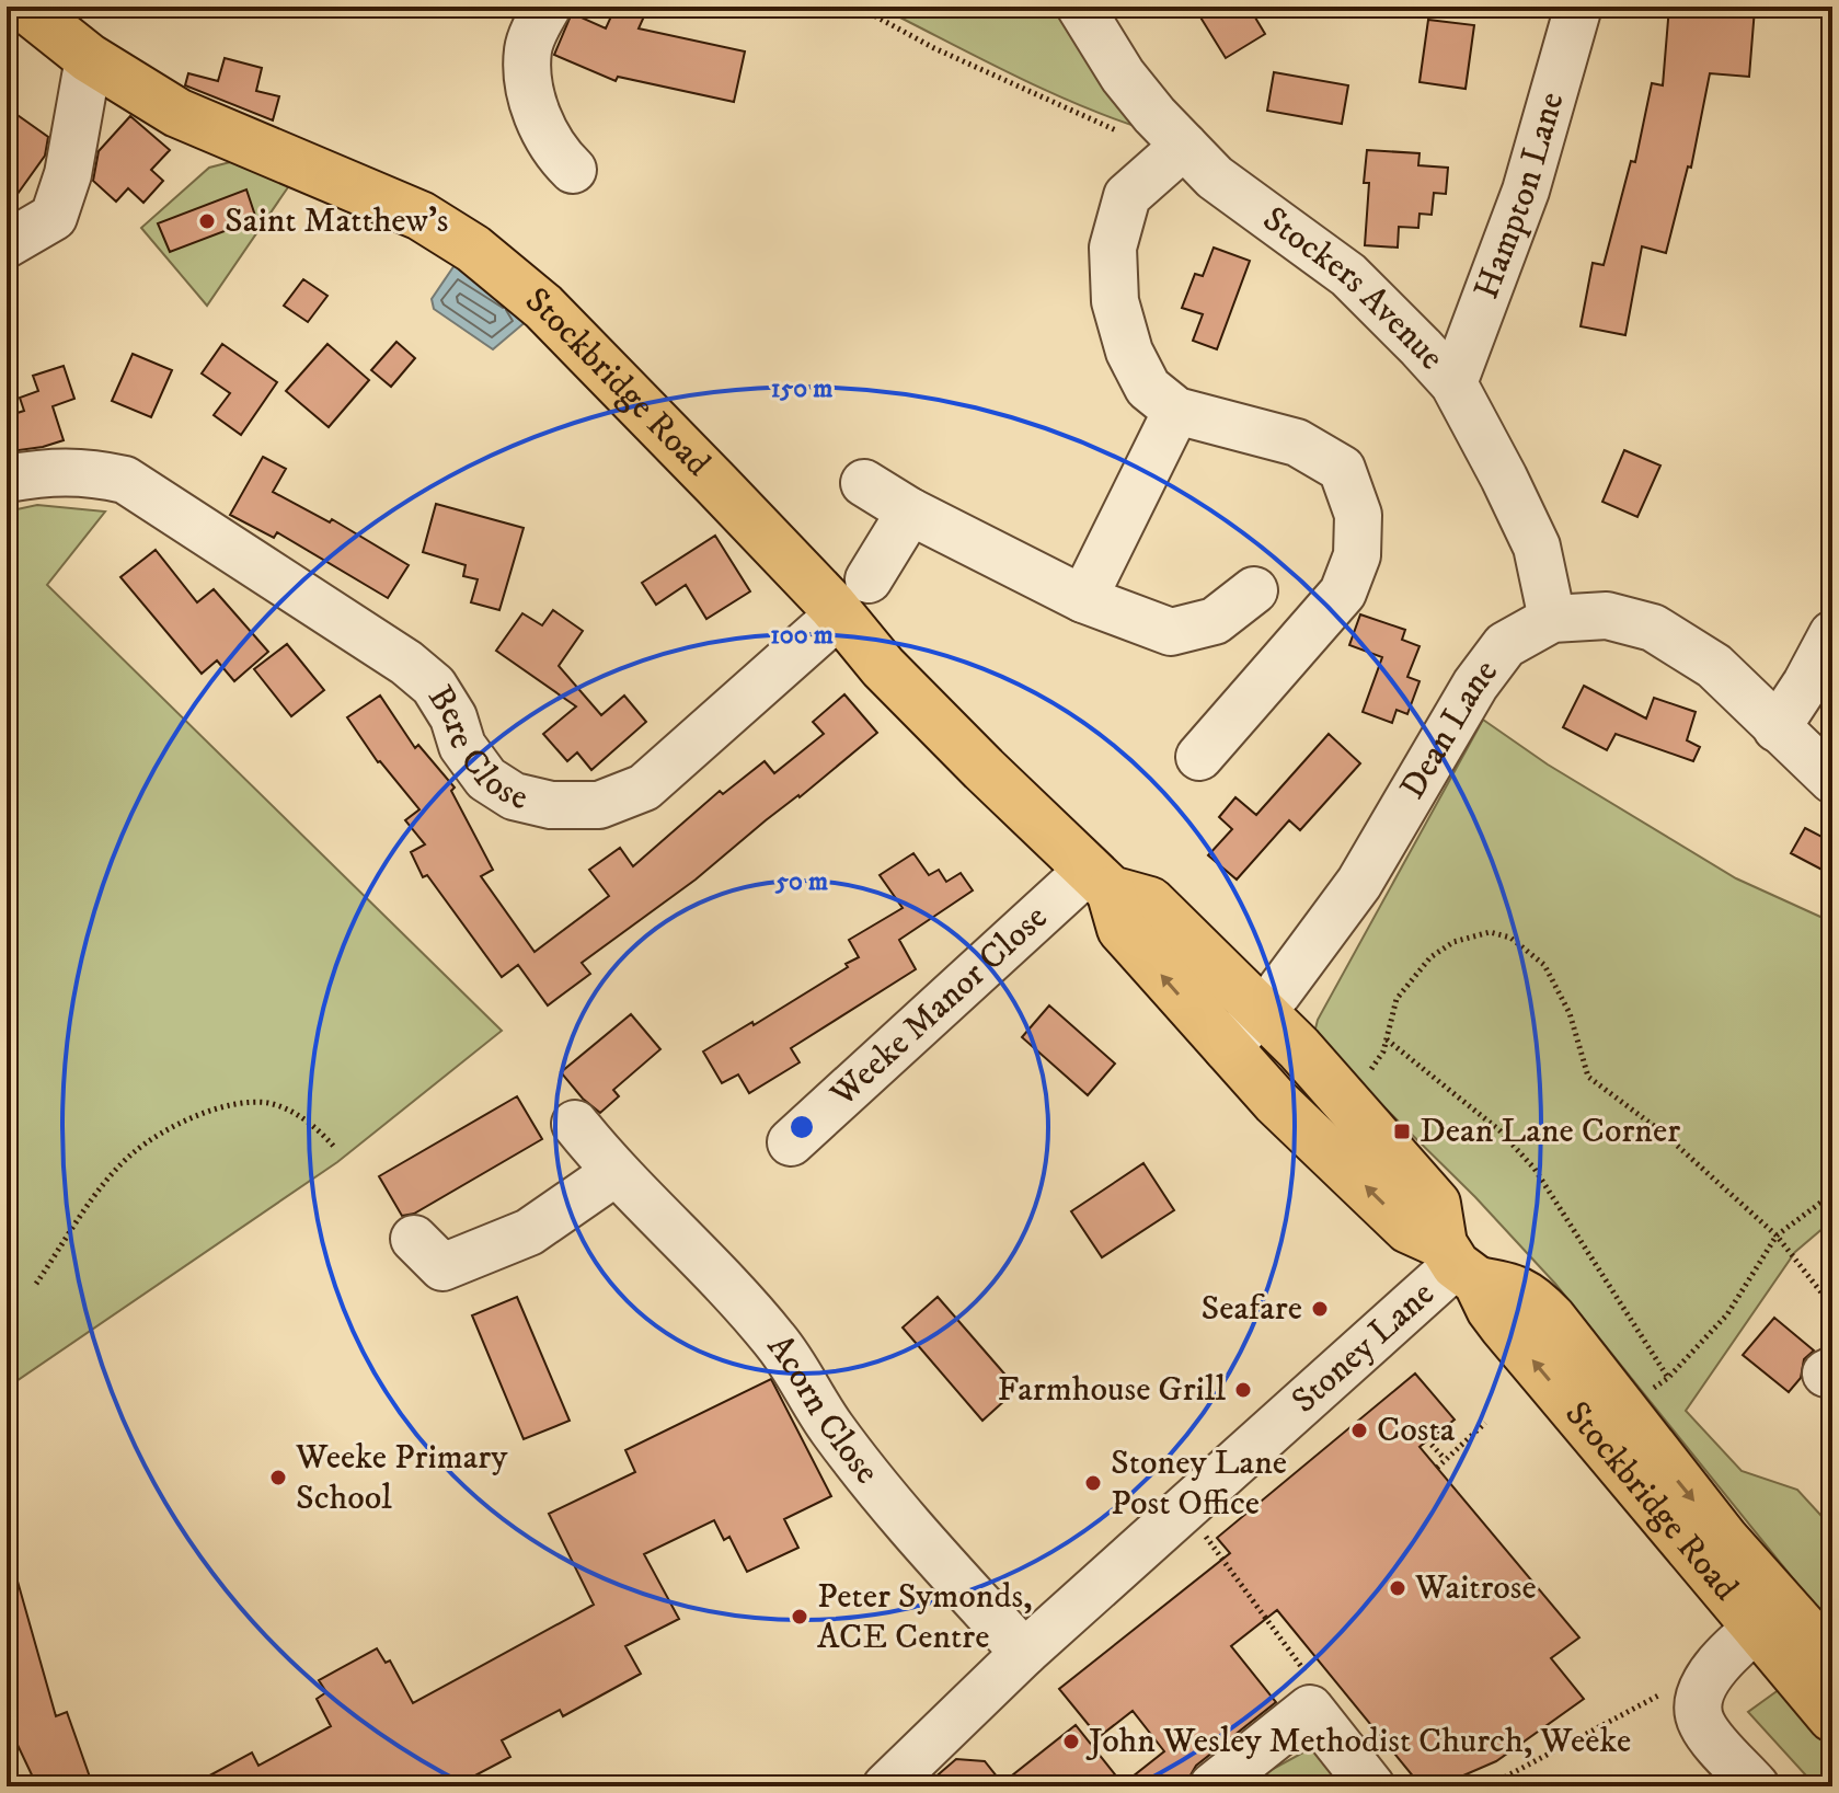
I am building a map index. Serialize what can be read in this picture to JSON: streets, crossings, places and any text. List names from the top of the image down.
{
  "streets": {
    "main road": ["Stockbridge Road"],
    "street": [
      "Hampton Lane",
      "Stockers Avenue",
      "Dean Lane",
      "Bere Close",
      "Weeke Manor Close",
      "Stoney Lane",
      "Acorn Close"
    ]
  },
  "crossings": [
    ["Hampton Lane", "Stockers Avenue"],
    ["Stockers Avenue", "Dean Lane"],
    ["Stockbridge Road", "Dean Lane"],
    ["Stockbridge Road", "Bere Close"],
    ["Stockbridge Road", "Weeke Manor Close"],
    ["Stockbridge Road", "Stoney Lane"],
    ["Stoney Lane", "Acorn Close"]
  ],
  "places": {
    "other": [
      "Saint Matthew's",
      "Seafare",
      "Farmhouse Grill",
      "Costa",
      "Weeke Primary School",
      "Stoney Lane Post Office",
      "Waitrose",
      "Peter Symonds, ACE Centre",
      "John Wesley Methodist Church, Weeke"
    ],
    "transit": ["Dean Lane Corner"]
  },
  "rings": ["150 m", "100 m", "50 m"]
}
